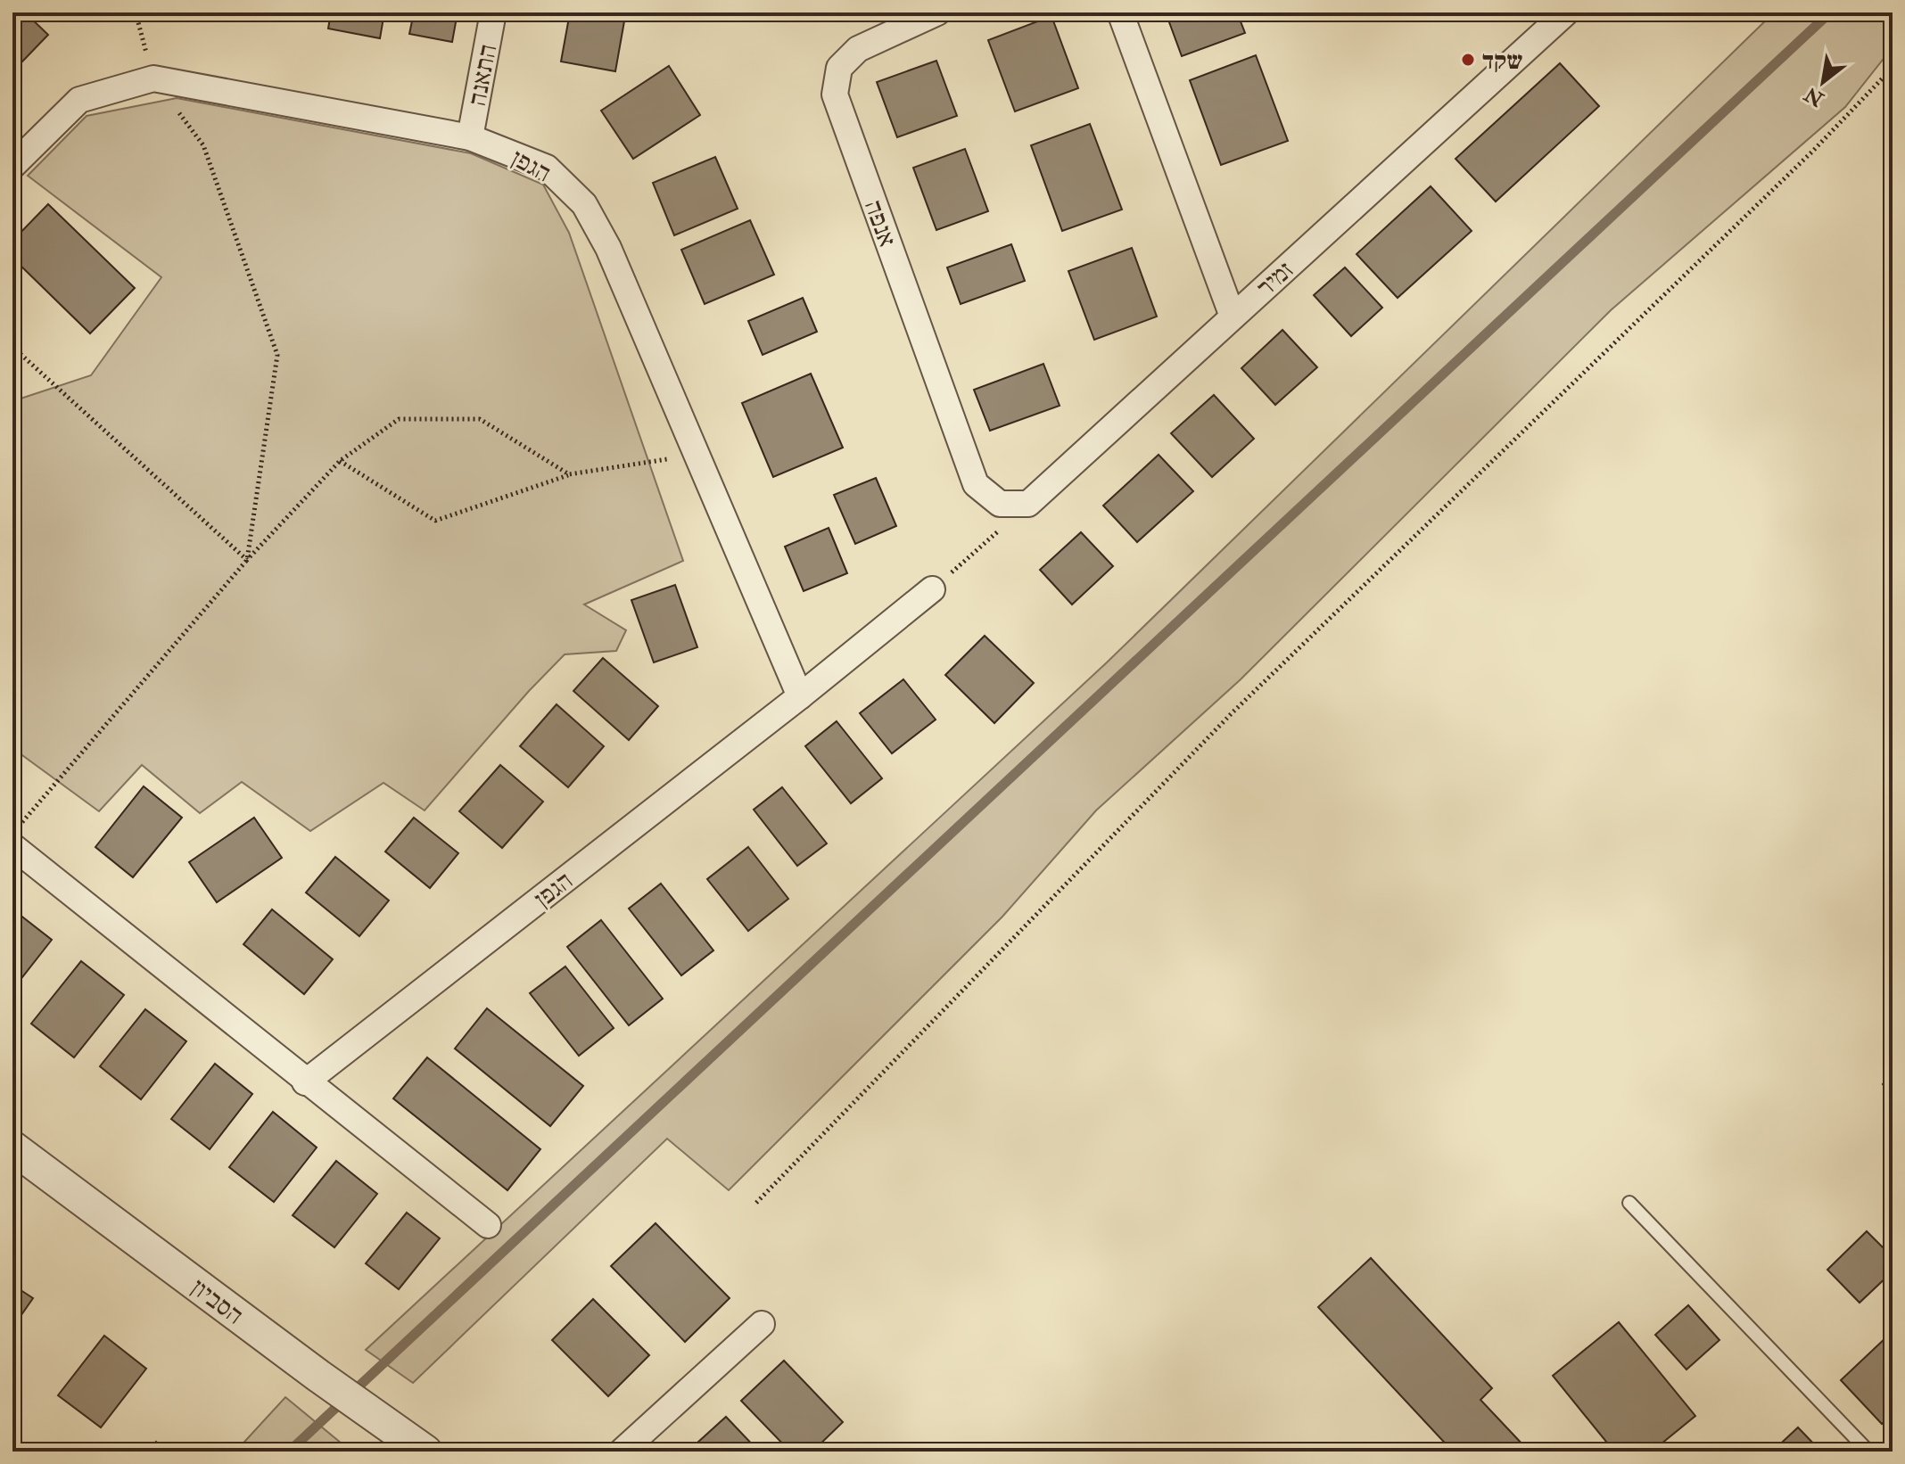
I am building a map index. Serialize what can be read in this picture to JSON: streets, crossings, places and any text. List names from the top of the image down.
{
  "streets": {
    "street": [
      "התאנה",
      "הגפן",
      "אנפה",
      "זמיר",
      "הסביון"
    ]
  },
  "crossings": [
    ["התאנה", "הגפן"],
    ["אנפה", "זמיר"]
  ],
  "places": ["שקד"],
  "north": "bottom left"
}
